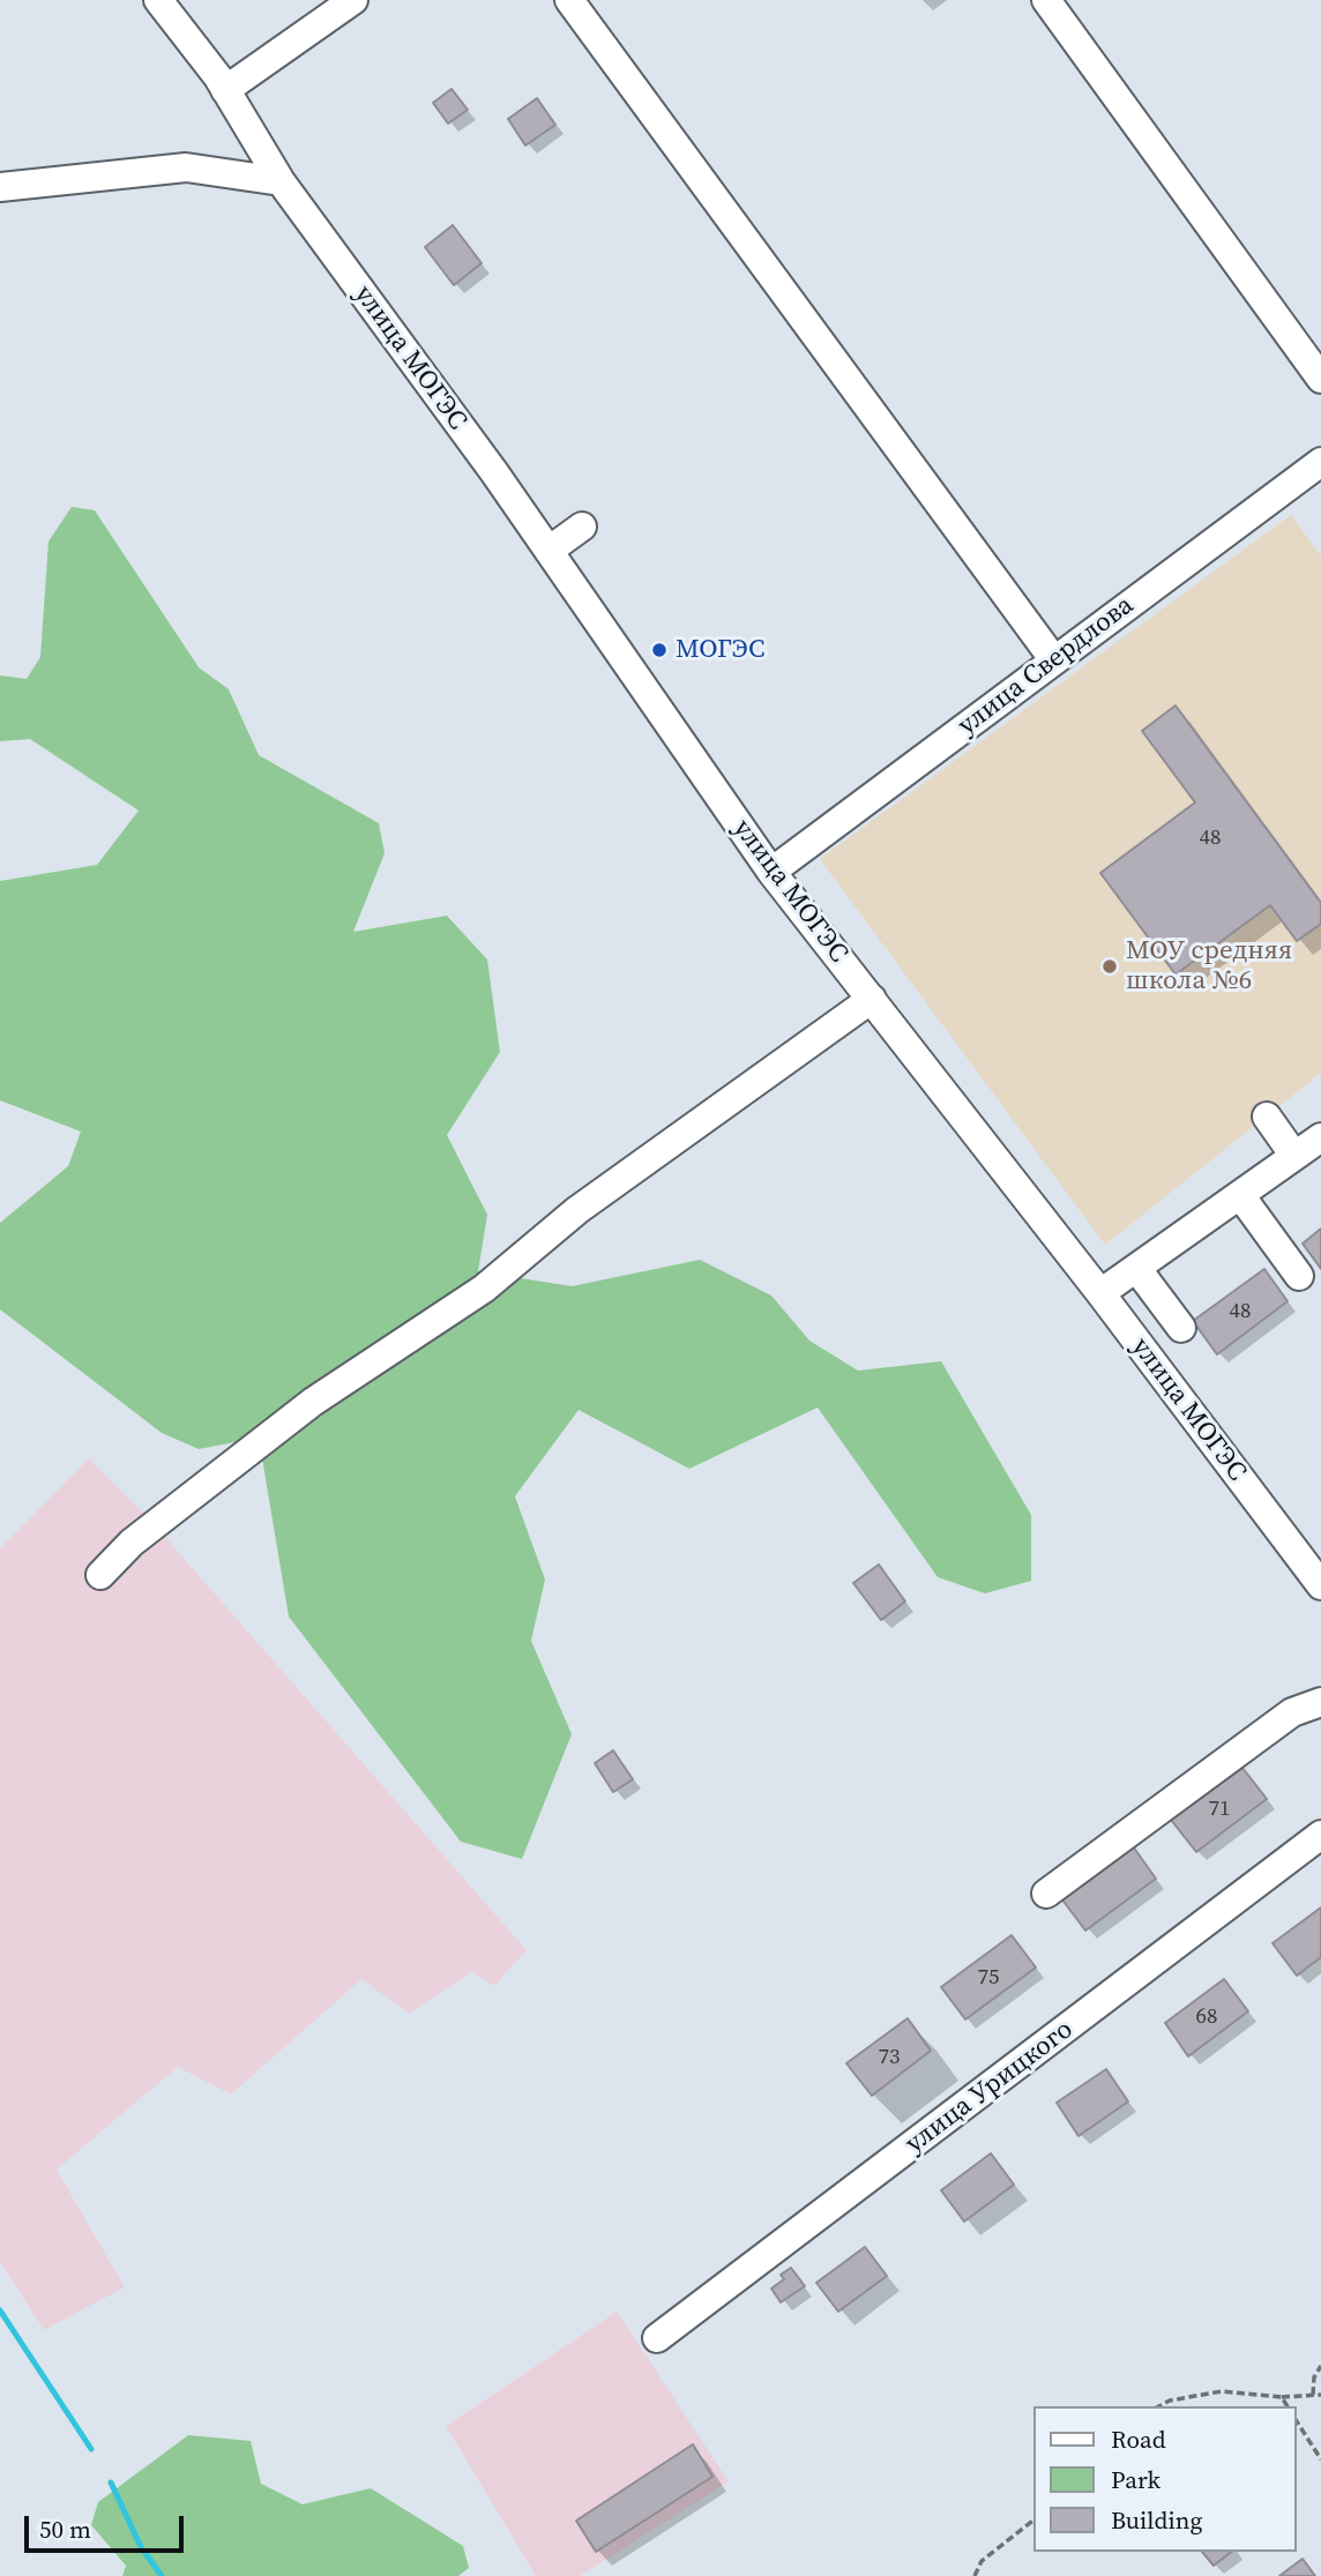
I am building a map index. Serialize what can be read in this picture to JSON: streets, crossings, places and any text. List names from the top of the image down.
{
  "streets": {
    "street": ["улица МОГЭС", "улица Свердлова", "улица Урицкого"]
  },
  "crossings": [
    ["улица МОГЭС", "улица Свердлова"]
  ],
  "places": ["МОГЭС", "МОУ средняя школа №6"],
  "house_numbers": [
    "48",
    "48",
    "71",
    "75",
    "68",
    "73"
  ],
  "legend": ["Road", "Park", "Building"],
  "scale_bar": "50 m"
}
